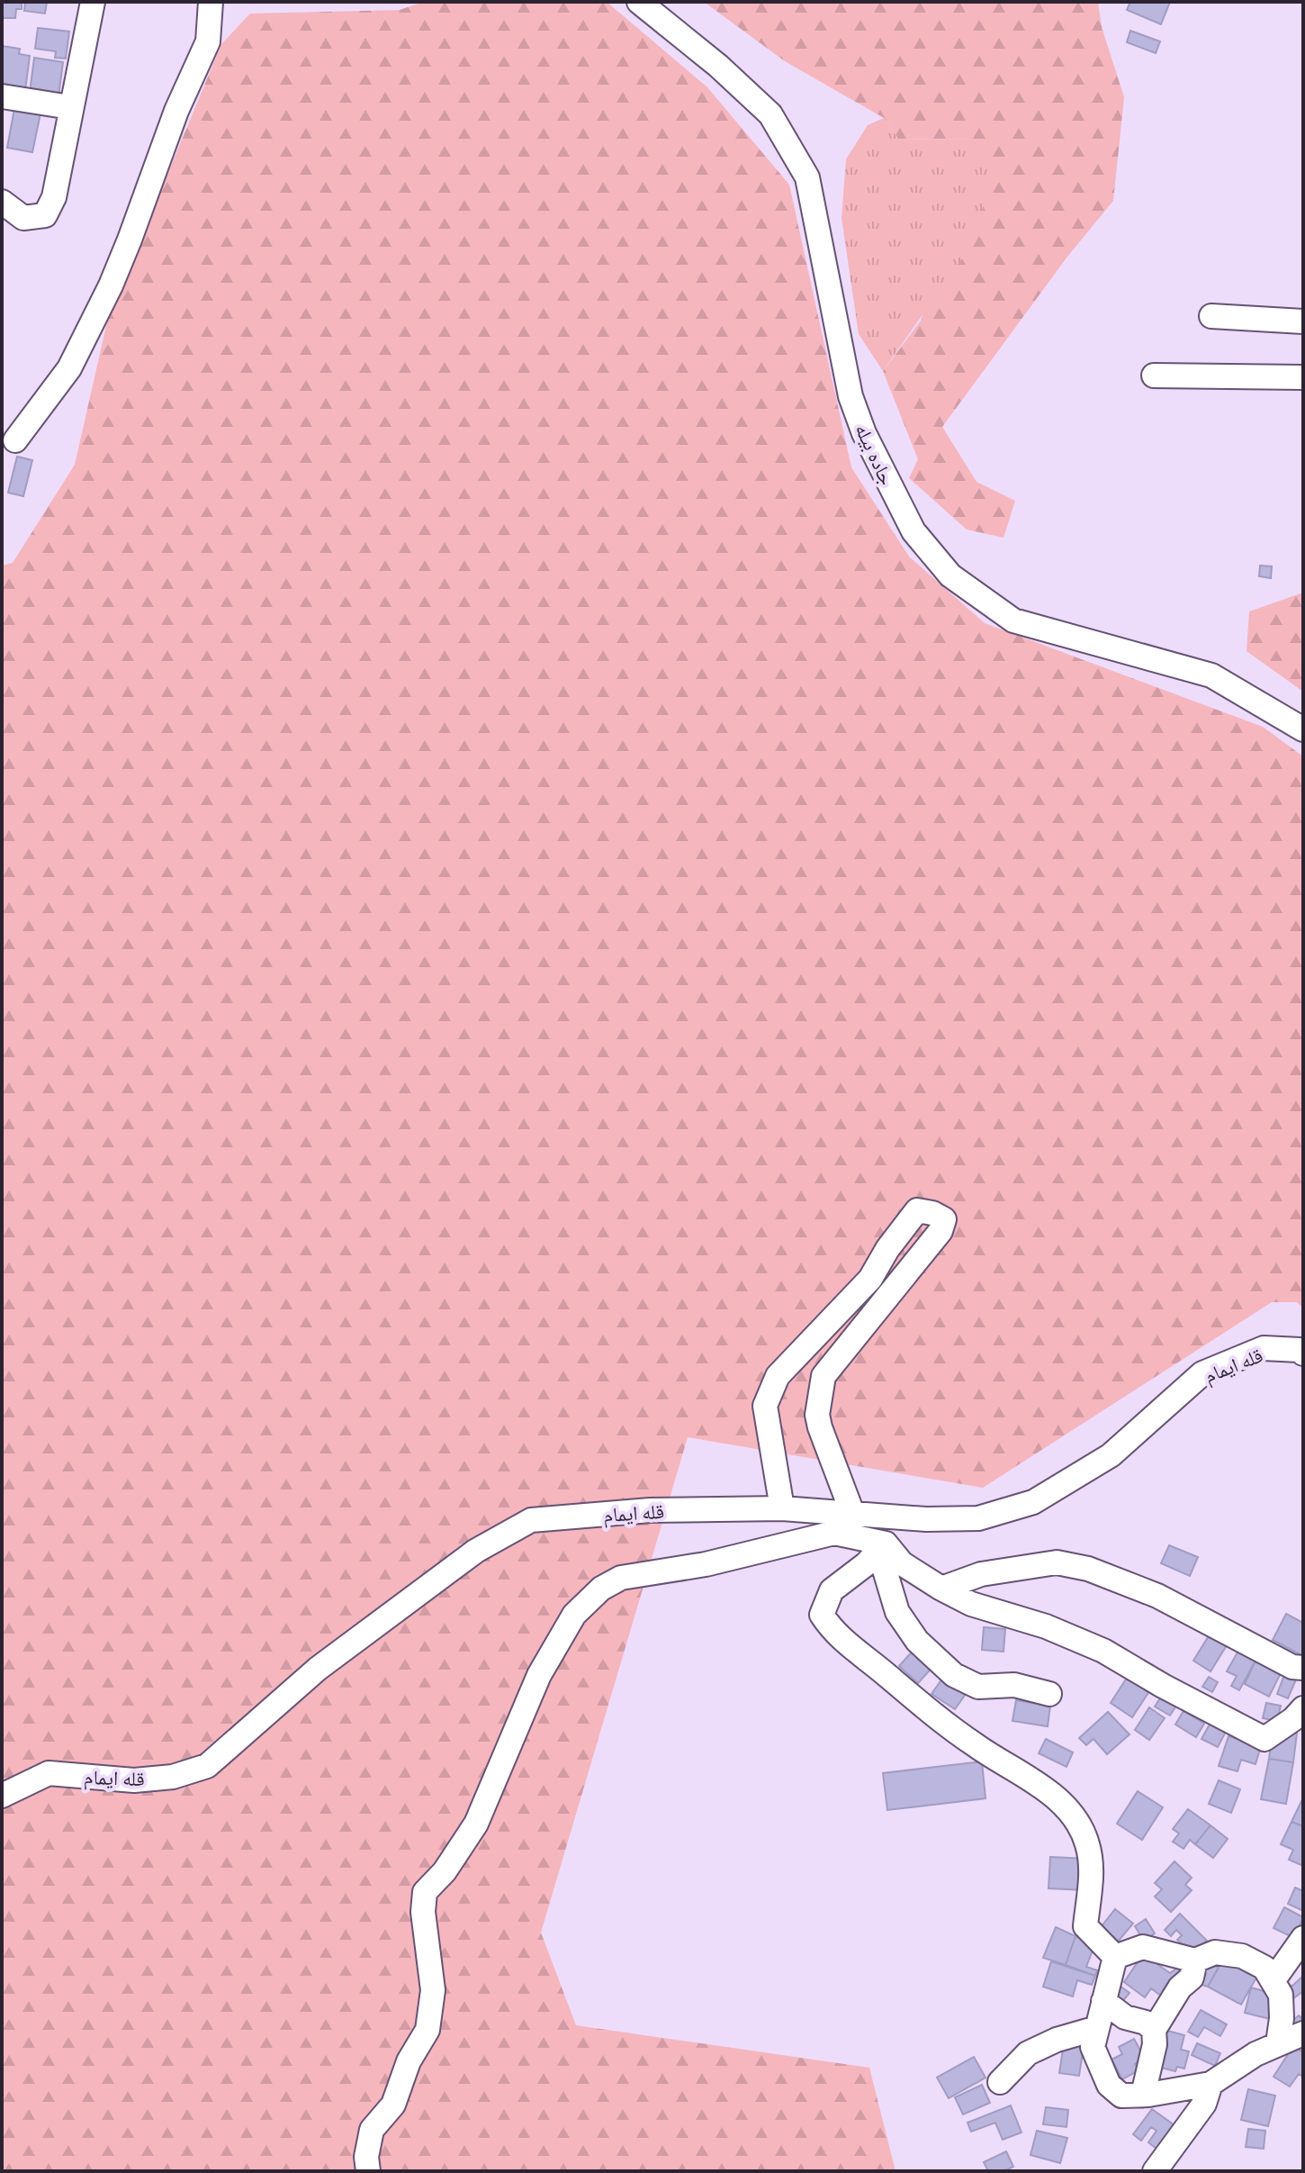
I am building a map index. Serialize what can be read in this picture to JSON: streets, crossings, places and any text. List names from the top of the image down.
{
  "streets": {
    "street": ["جاده بیله", "قله ایمام"]
  }
}
